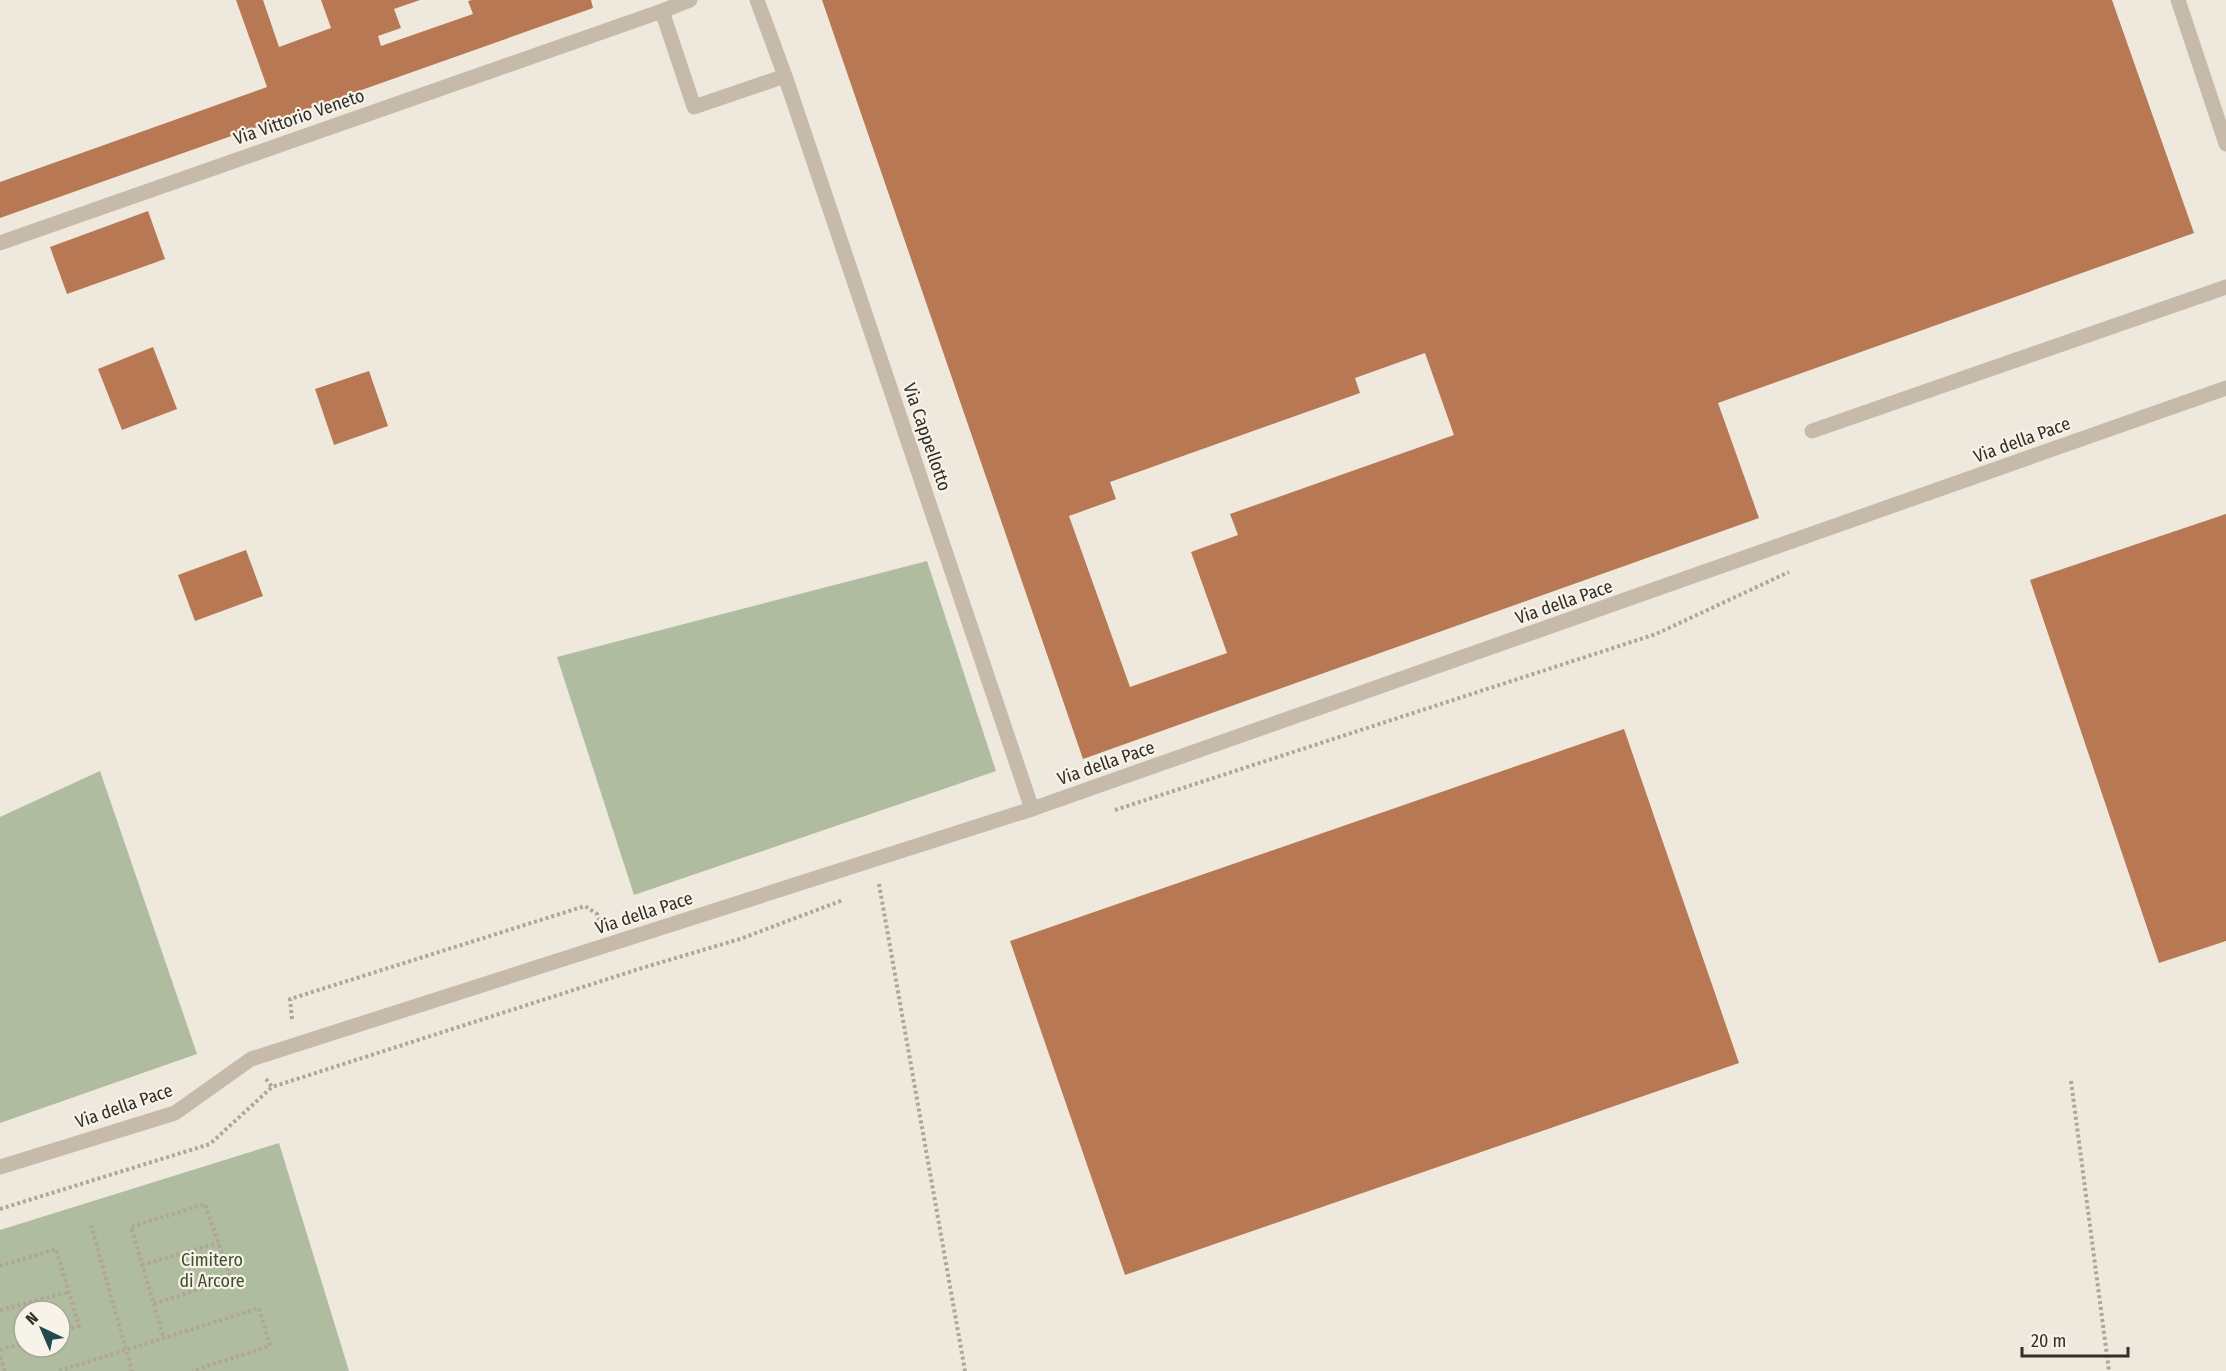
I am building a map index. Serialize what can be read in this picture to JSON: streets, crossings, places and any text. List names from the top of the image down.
{
  "streets": {
    "street": ["Via Vittorio Veneto", "Via Cappellotto", "Via della Pace"]
  },
  "crossings": [
    ["Via Cappellotto", "Via della Pace"]
  ],
  "parks": ["Cimitero di Arcore"],
  "scale_bar": "20 m",
  "north": "top left"
}
